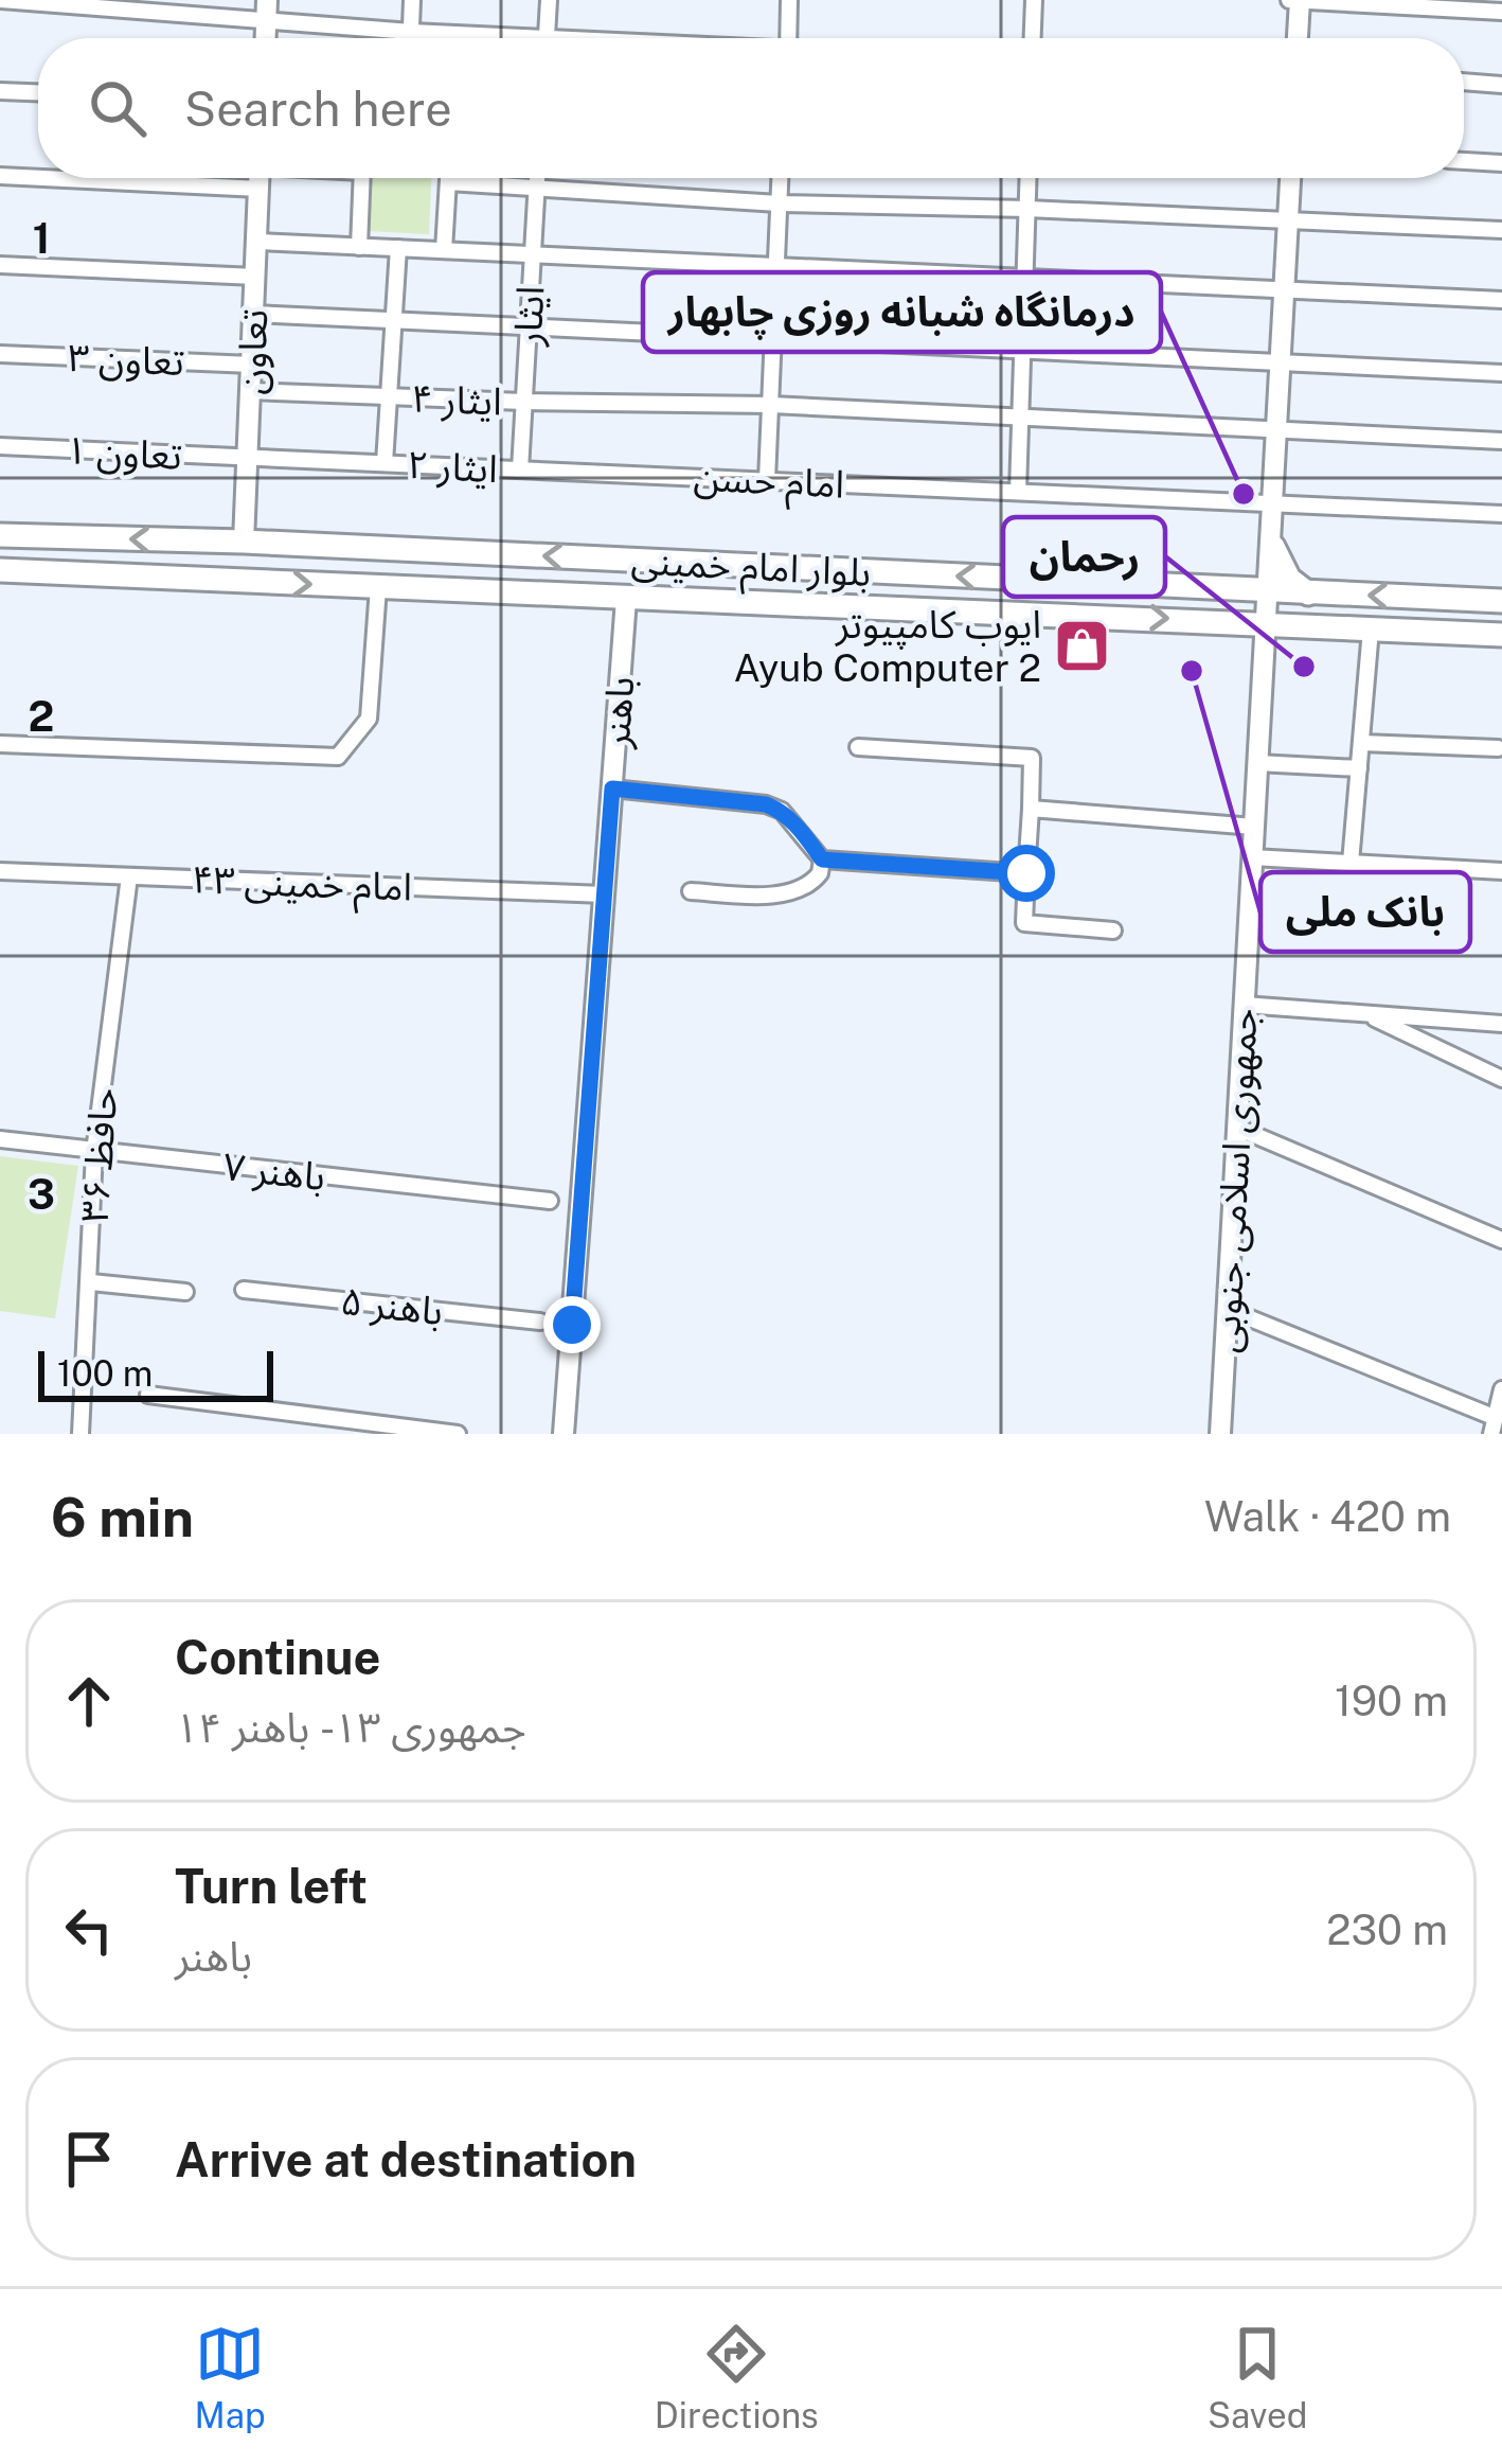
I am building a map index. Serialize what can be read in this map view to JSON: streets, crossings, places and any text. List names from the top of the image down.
{
  "streets": {
    "main road": ["بلوار امام خمینی"],
    "street": [
      "ایثار",
      "تعاون",
      "تعاون ۳",
      "ایثار ۴",
      "تعاون ۱",
      "ایثار ۲",
      "امام حسن",
      "باهنر",
      "امام خمینی ۴۳",
      "حافظ ۳۶",
      "باهنر ۷",
      "جمهوری اسلامی جنوبی",
      "باهنر ۵"
    ]
  },
  "crossings": [
    ["ایثار", "ایثار ۴"],
    ["ایثار", "ایثار ۲"],
    ["ایثار", "امام حسن"],
    ["تعاون", "تعاون ۳"],
    ["تعاون", "ایثار ۴"],
    ["تعاون", "تعاون ۱"],
    ["تعاون", "بلوار امام خمینی"],
    ["ایثار ۴", "جمهوری اسلامی جنوبی"],
    ["تعاون ۱", "ایثار ۲"],
    ["ایثار ۲", "امام حسن"],
    ["امام حسن", "جمهوری اسلامی جنوبی"],
    ["بلوار امام خمینی", "باهنر"],
    ["بلوار امام خمینی", "جمهوری اسلامی جنوبی"],
    ["باهنر", "امام خمینی ۴۳"],
    ["امام خمینی ۴۳", "حافظ ۳۶"],
    ["حافظ ۳۶", "باهنر ۷"]
  ],
  "places": {
    "other": ["درمانگاه شبانه روزی چابهار", "رحمان", "بانک ملی"],
    "shop": ["ایوب کامپیوتر Ayub Computer 2"]
  },
  "scale_bar": "100 m",
  "page": {
    "search": "Search here",
    "scale": "100 m",
    "heading": ["6 min", "Walk · 420 m"],
    "list": [
      ["Continue", "جمهوری ۱۳ - باهنر ۱۴", "190 m"],
      ["Turn left", "باهنر", "230 m"],
      "Arrive at destination"
    ],
    "nav": ["Map", "Directions", "Saved"]
  },
  "grid": {
    "rows": ["1", "2", "3"]
  }
}
